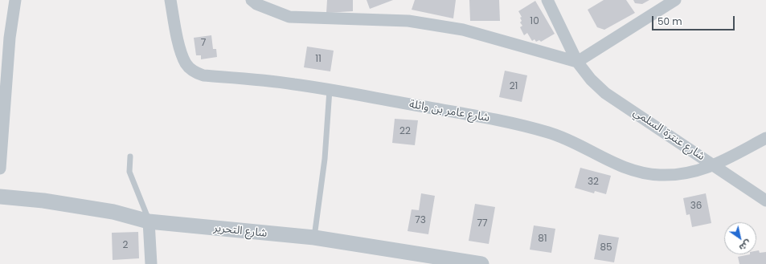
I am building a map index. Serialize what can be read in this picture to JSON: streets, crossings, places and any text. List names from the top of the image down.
{
  "streets": {
    "street": ["شارع عامر بن واثلة", "شارع عنترة السلمي", "شارع التحرير"]
  },
  "crossings": [
    ["شارع عامر بن واثلة", "شارع عنترة السلمي"]
  ],
  "house_numbers": [
    "10",
    "7",
    "11",
    "21",
    "22",
    "32",
    "36",
    "73",
    "77",
    "81",
    "2",
    "85"
  ],
  "scale_bar": "50 m",
  "north": "bottom right"
}
